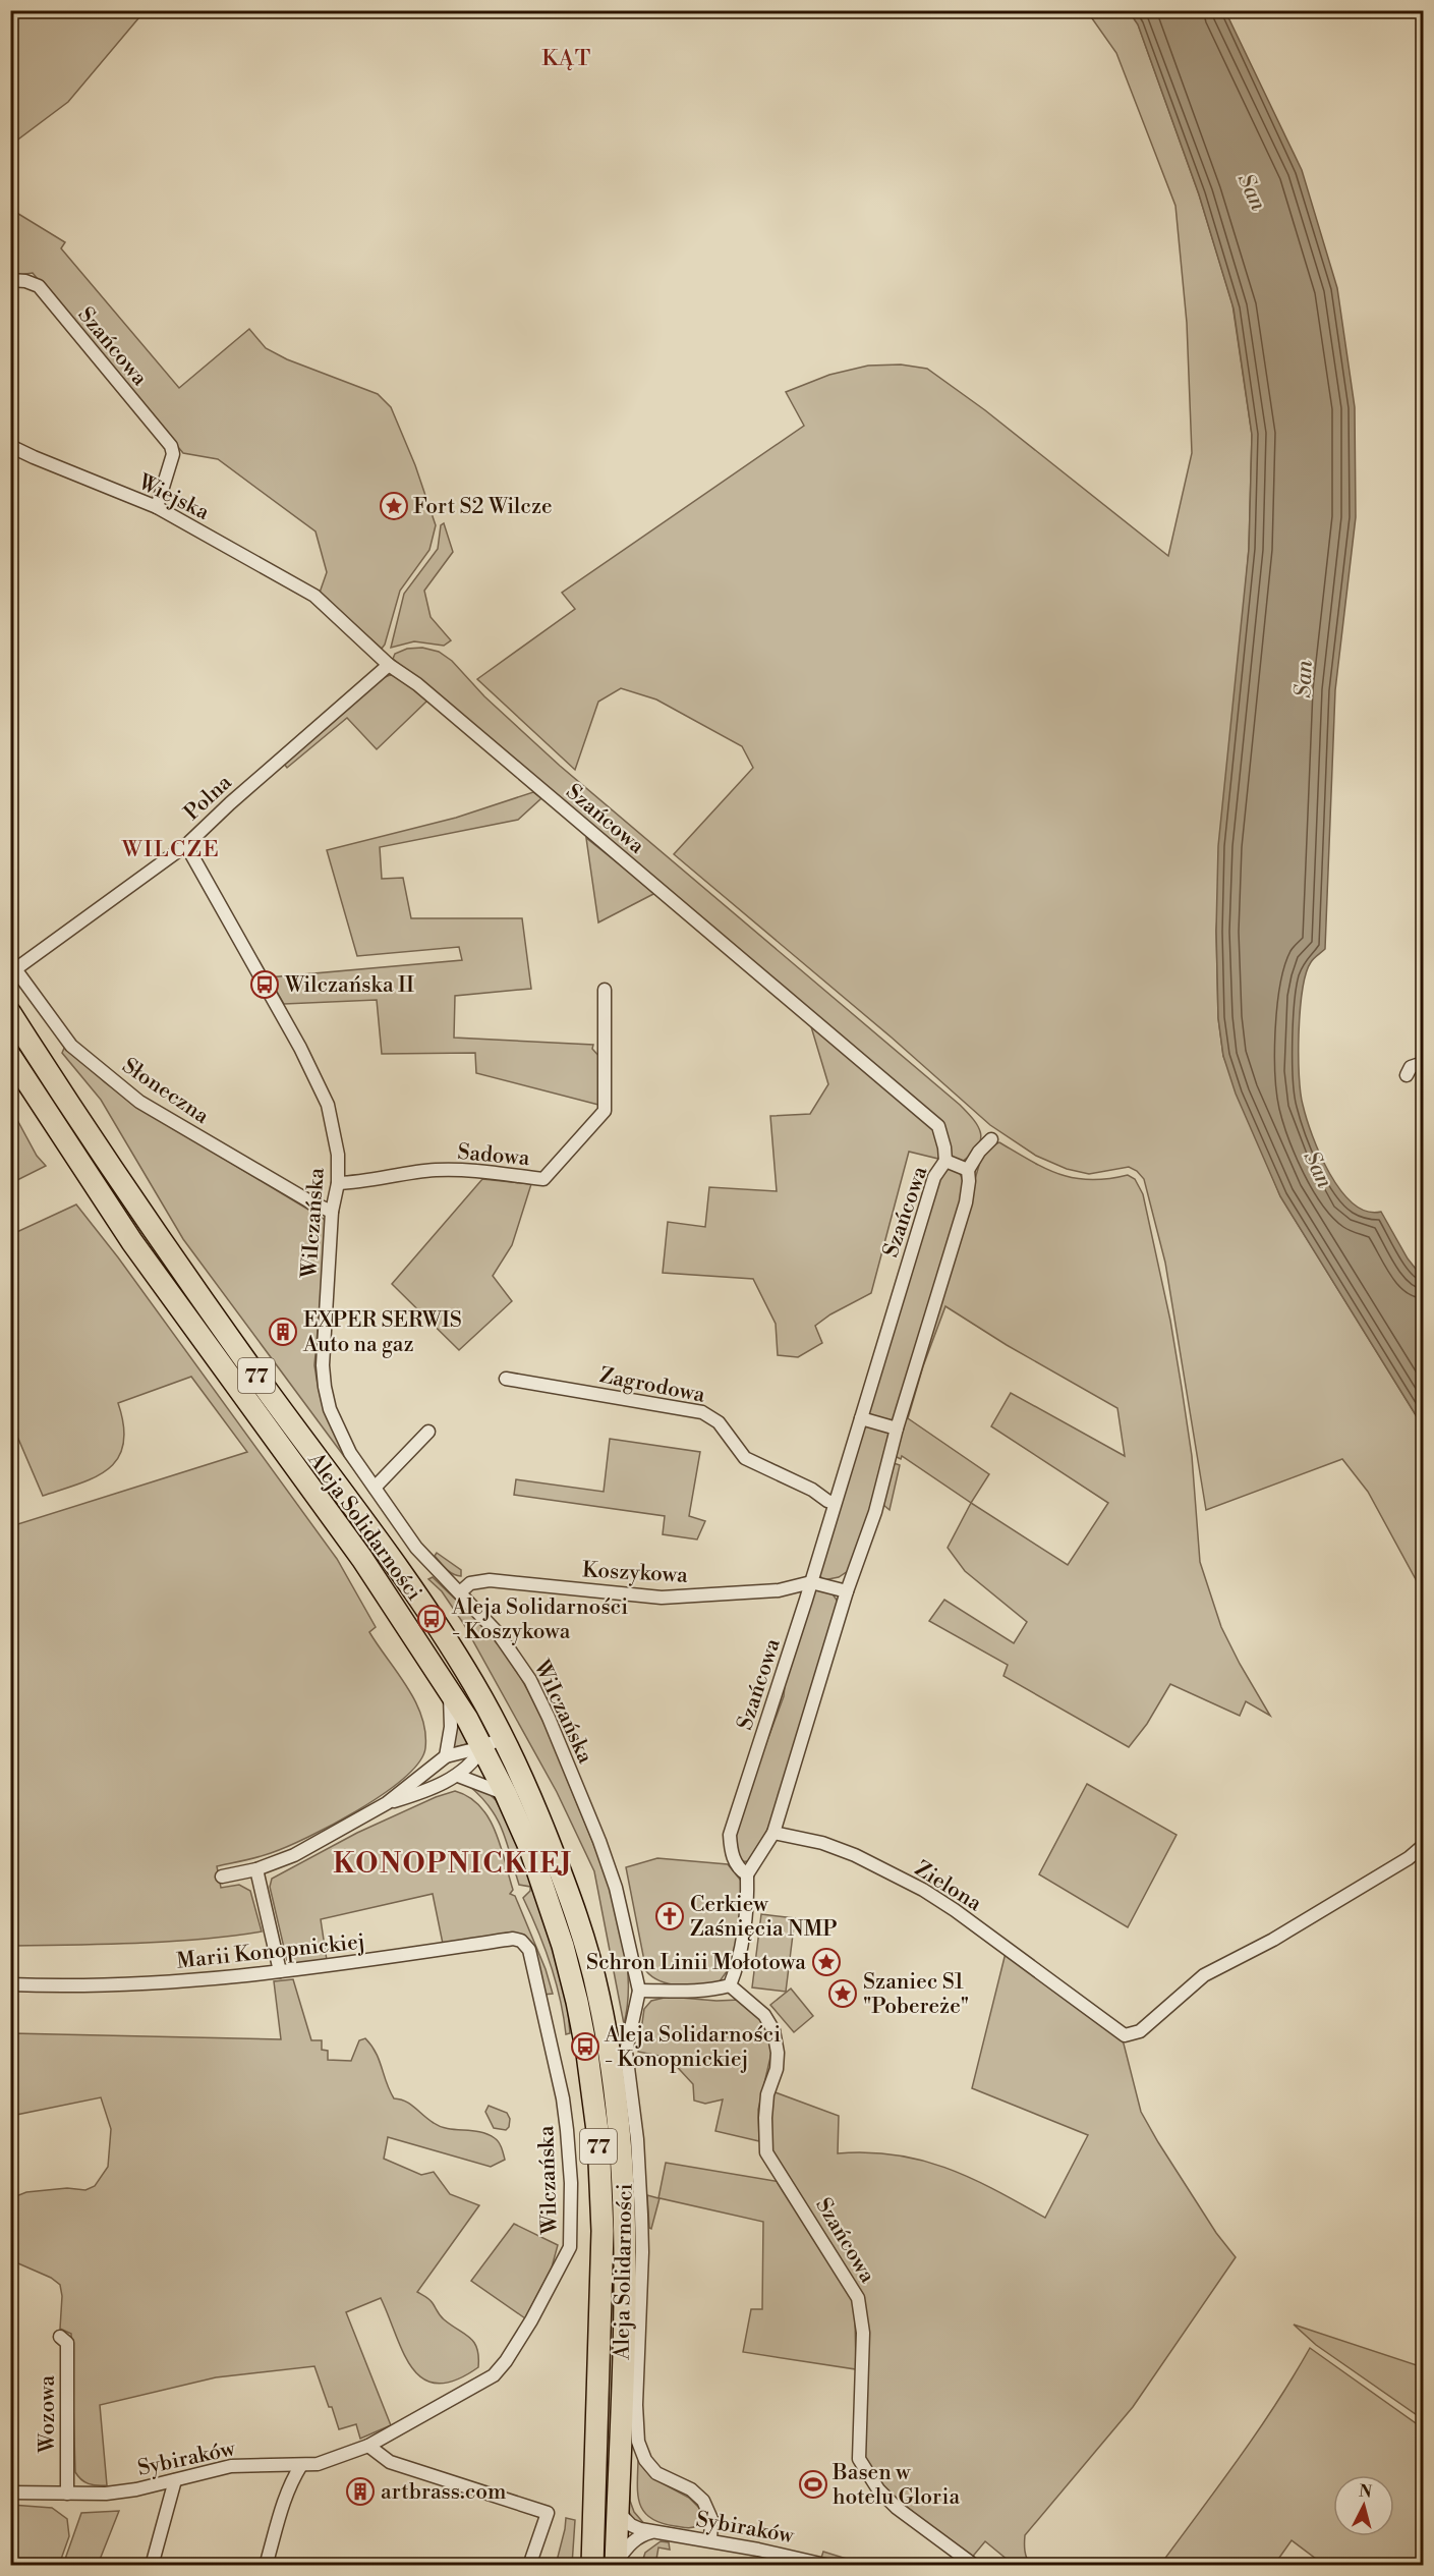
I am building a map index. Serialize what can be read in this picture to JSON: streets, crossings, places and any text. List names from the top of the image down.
{
  "streets": {
    "highway": ["77", "Aleja Solidarności"],
    "street": [
      "Szańcowa",
      "Wiejska",
      "Polna",
      "Słoneczna",
      "Sadowa",
      "WiIczańska",
      "Zagrodowa",
      "Koszykowa",
      "Zielona",
      "Marii Konopnickiej",
      "Wilczańska",
      "Wozowa",
      "Sybiraków"
    ]
  },
  "crossings": [
    ["Szańcowa", "Wiejska"],
    ["Szańcowa", "Polna"],
    ["Szańcowa", "Zagrodowa"],
    ["Szańcowa", "Koszykowa"],
    ["Polna", "Słoneczna"],
    ["Polna", "WiIczańska"],
    ["Słoneczna", "WiIczańska"],
    ["Sadowa", "WiIczańska"],
    ["WiIczańska", "Koszykowa"],
    ["WiIczańska", "Sybiraków"],
    ["Aleja Solidarności", "Sybiraków"],
    ["Marii Konopnickiej", "Wilczańska"],
    ["Wilczańska", "Sybiraków"],
    ["Wozowa", "Sybiraków"]
  ],
  "districts": ["KĄT", "WILCZE", "KONOPNICKIEJ"],
  "water": ["San"],
  "places": {
    "place": ["Fort S2 Wilcze", "Schron Linii Mołotowa", "Szaniec S1 \"Pobereże\""],
    "bus stop": ["Wilczańska II", "Aleja Solidarności - Koszykowa", "Aleja Solidarności - Konopnickiej"],
    "building": ["EXPER SERWIS Auto na gaz", "artbrass.com"],
    "church": ["Cerkiew Zaśnięcia NMP"],
    "sports": ["Basen w hotelu Gloria"]
  },
  "north": "top"
}
